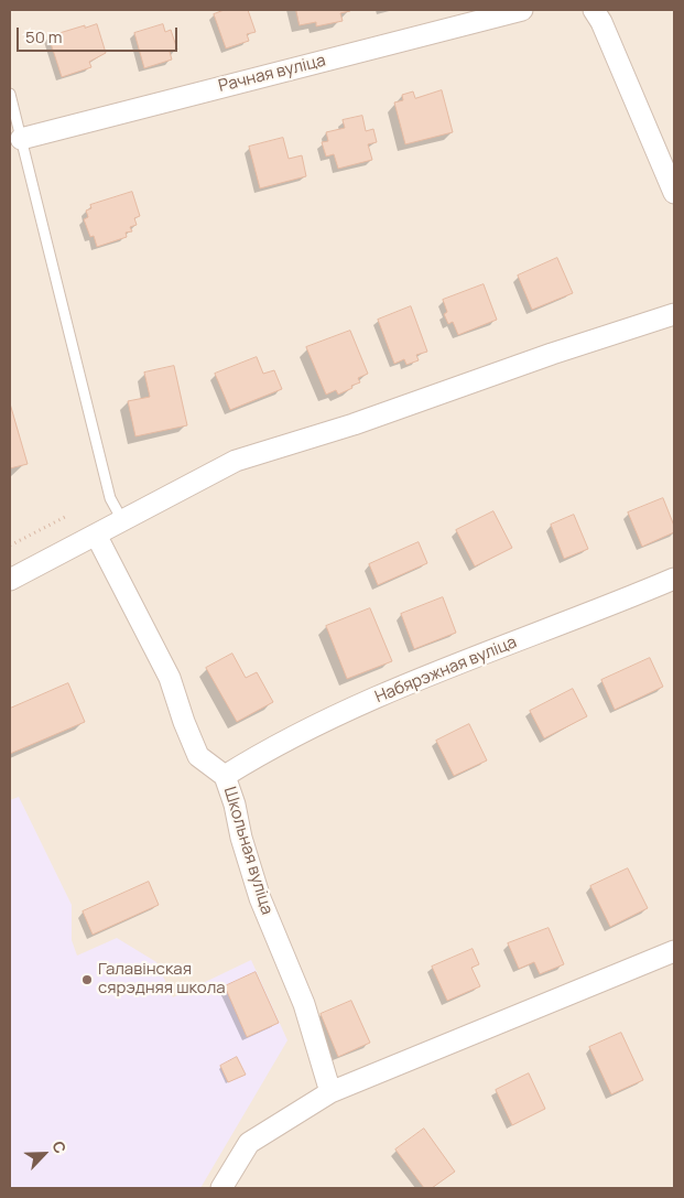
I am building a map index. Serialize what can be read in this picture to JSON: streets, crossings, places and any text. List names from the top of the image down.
{
  "streets": {
    "street": ["Рачная вуліца", "Набярэжная вуліца", "Школьная вуліца"]
  },
  "crossings": [
    ["Набярэжная вуліца", "Школьная вуліца"]
  ],
  "places": ["Галавінская сярэдняя школа"],
  "scale_bar": "50 m",
  "north": "top right"
}
